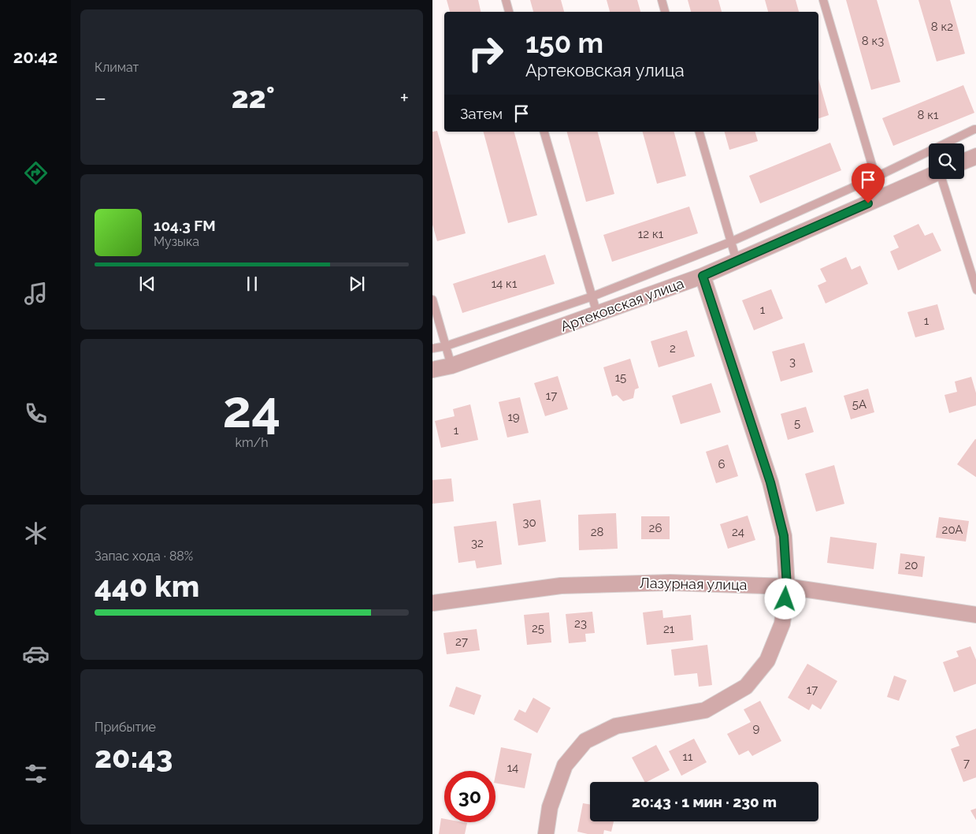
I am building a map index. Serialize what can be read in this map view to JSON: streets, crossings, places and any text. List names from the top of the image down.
{
  "streets": {
    "street": ["Артековская улица", "Лазурная улица"]
  },
  "house_numbers": [
    "8 к2",
    "8 к3",
    "8 к1",
    "12 к1",
    "14 к1",
    "1",
    "1",
    "2",
    "3",
    "15",
    "17",
    "5А",
    "19",
    "5",
    "1",
    "6",
    "30",
    "26",
    "20А",
    "28",
    "24",
    "32",
    "20",
    "23",
    "25",
    "21",
    "27",
    "17",
    "9",
    "11",
    "7",
    "14"
  ],
  "page": {
    "tabs": "20:42",
    "tile": [
      "Климат",
      ["24", "km/h"],
      ["Запас хода · 88%", "440 km"],
      ["Прибытие", "20:43"]
    ],
    "turn": ["150 m", "Артековская улица"],
    "heat": ["−", "22°", "+"],
    "then": "Затем",
    "song": ["104.3 FM", "Музыка"],
    "limit": "30",
    "trip": "20:43 · 1 мин · 230 m"
  }
}
